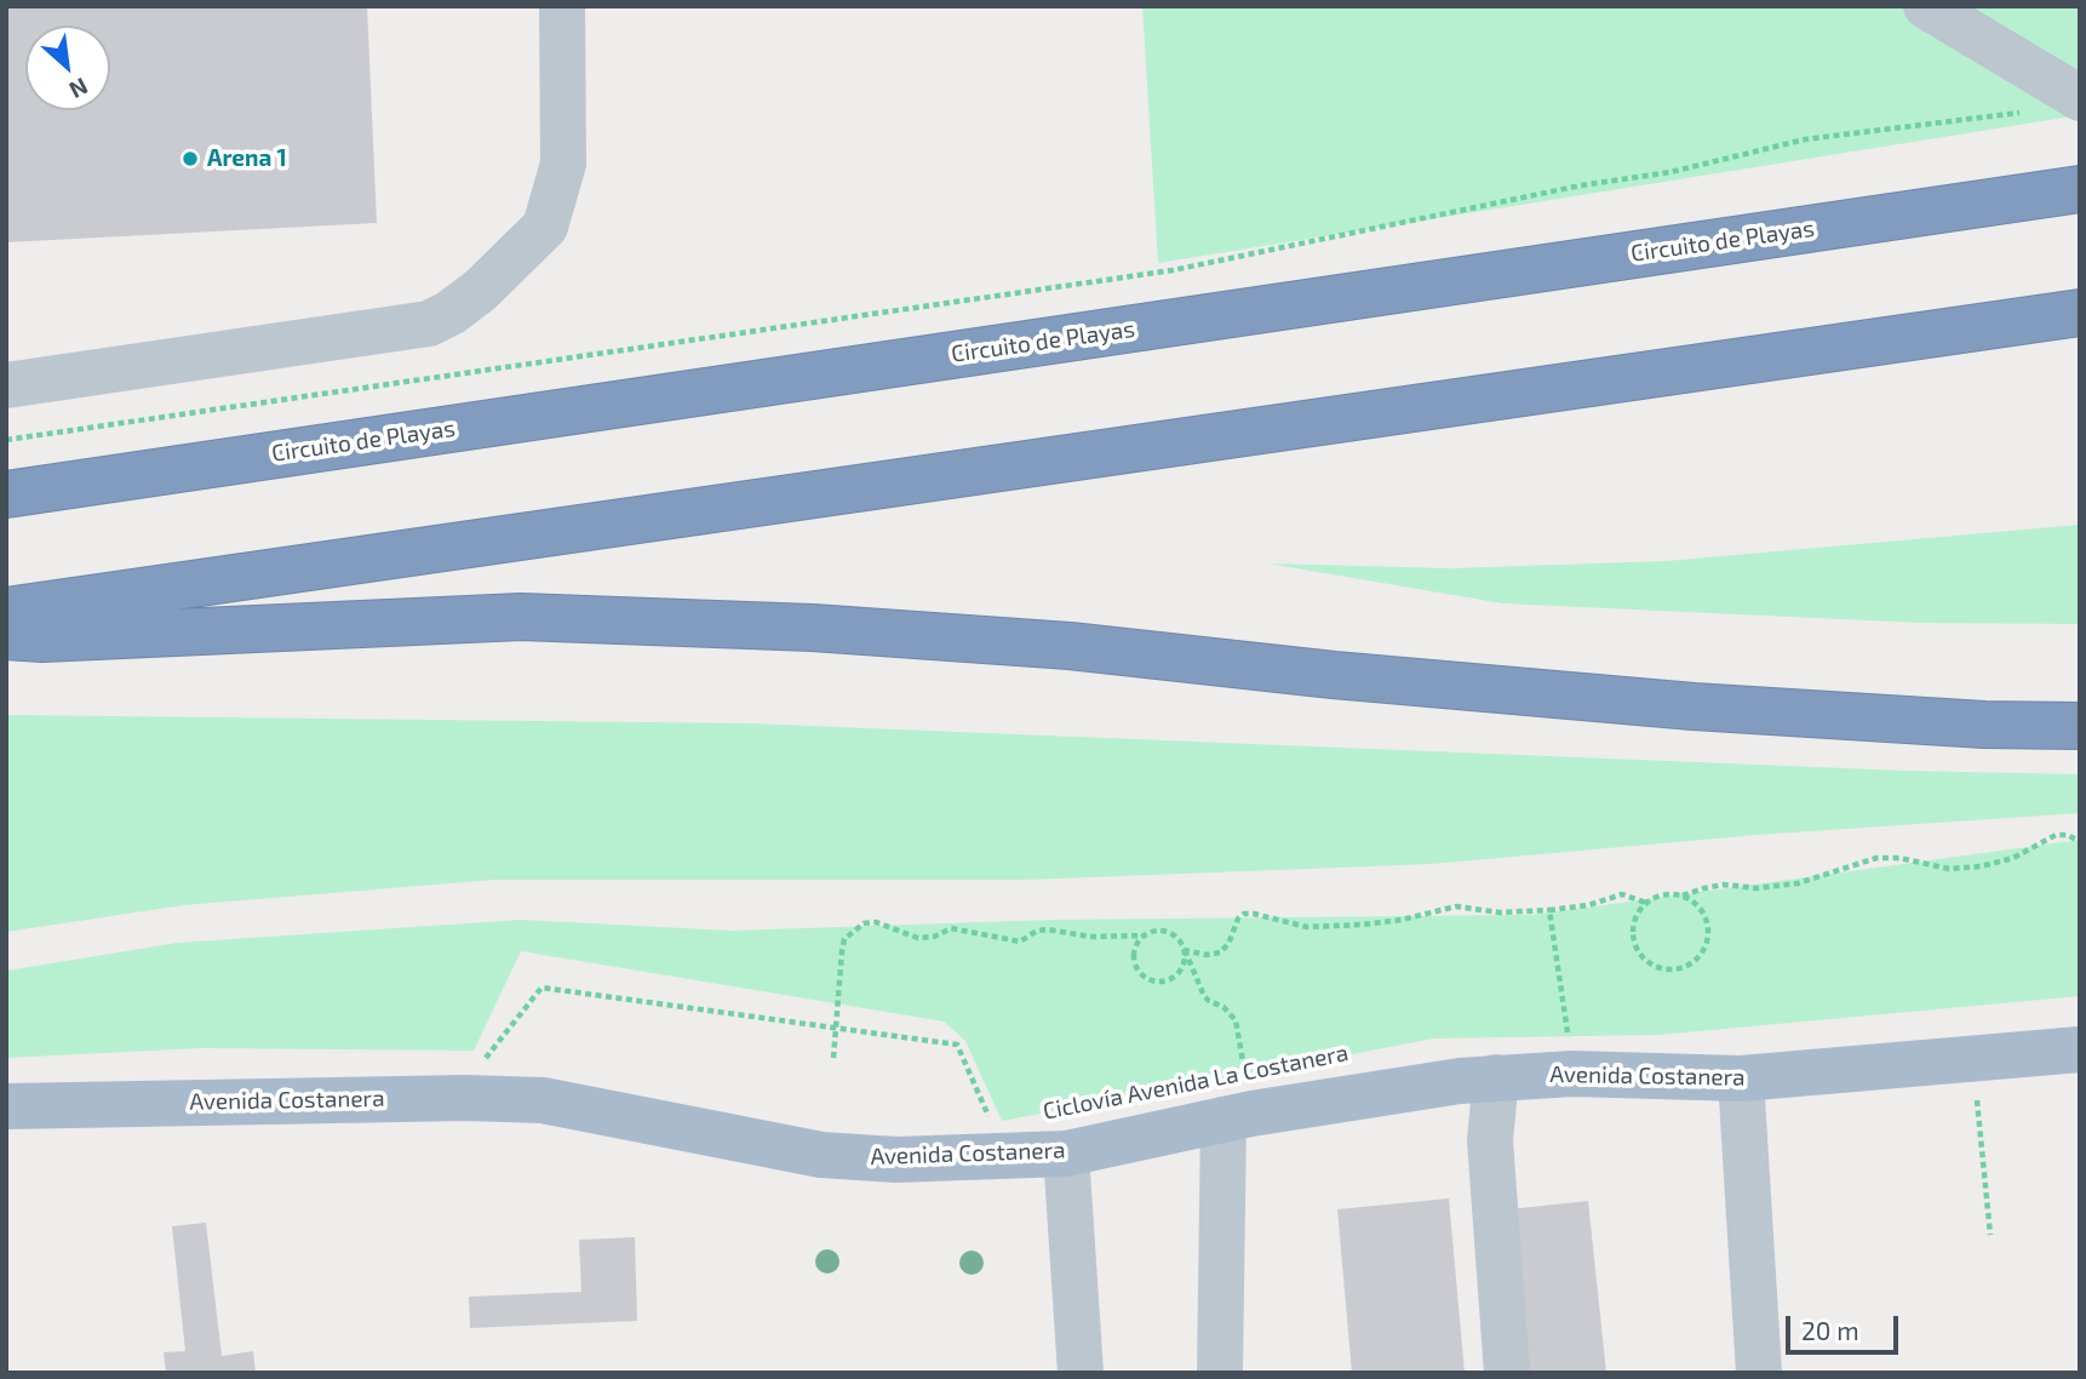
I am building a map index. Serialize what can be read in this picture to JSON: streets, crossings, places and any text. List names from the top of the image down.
{
  "streets": {
    "highway": ["Circuito de Playas"],
    "main road": ["Avenida Costanera"]
  },
  "places": ["Arena 1"],
  "scale_bar": "20 m",
  "north": "bottom right"
}
